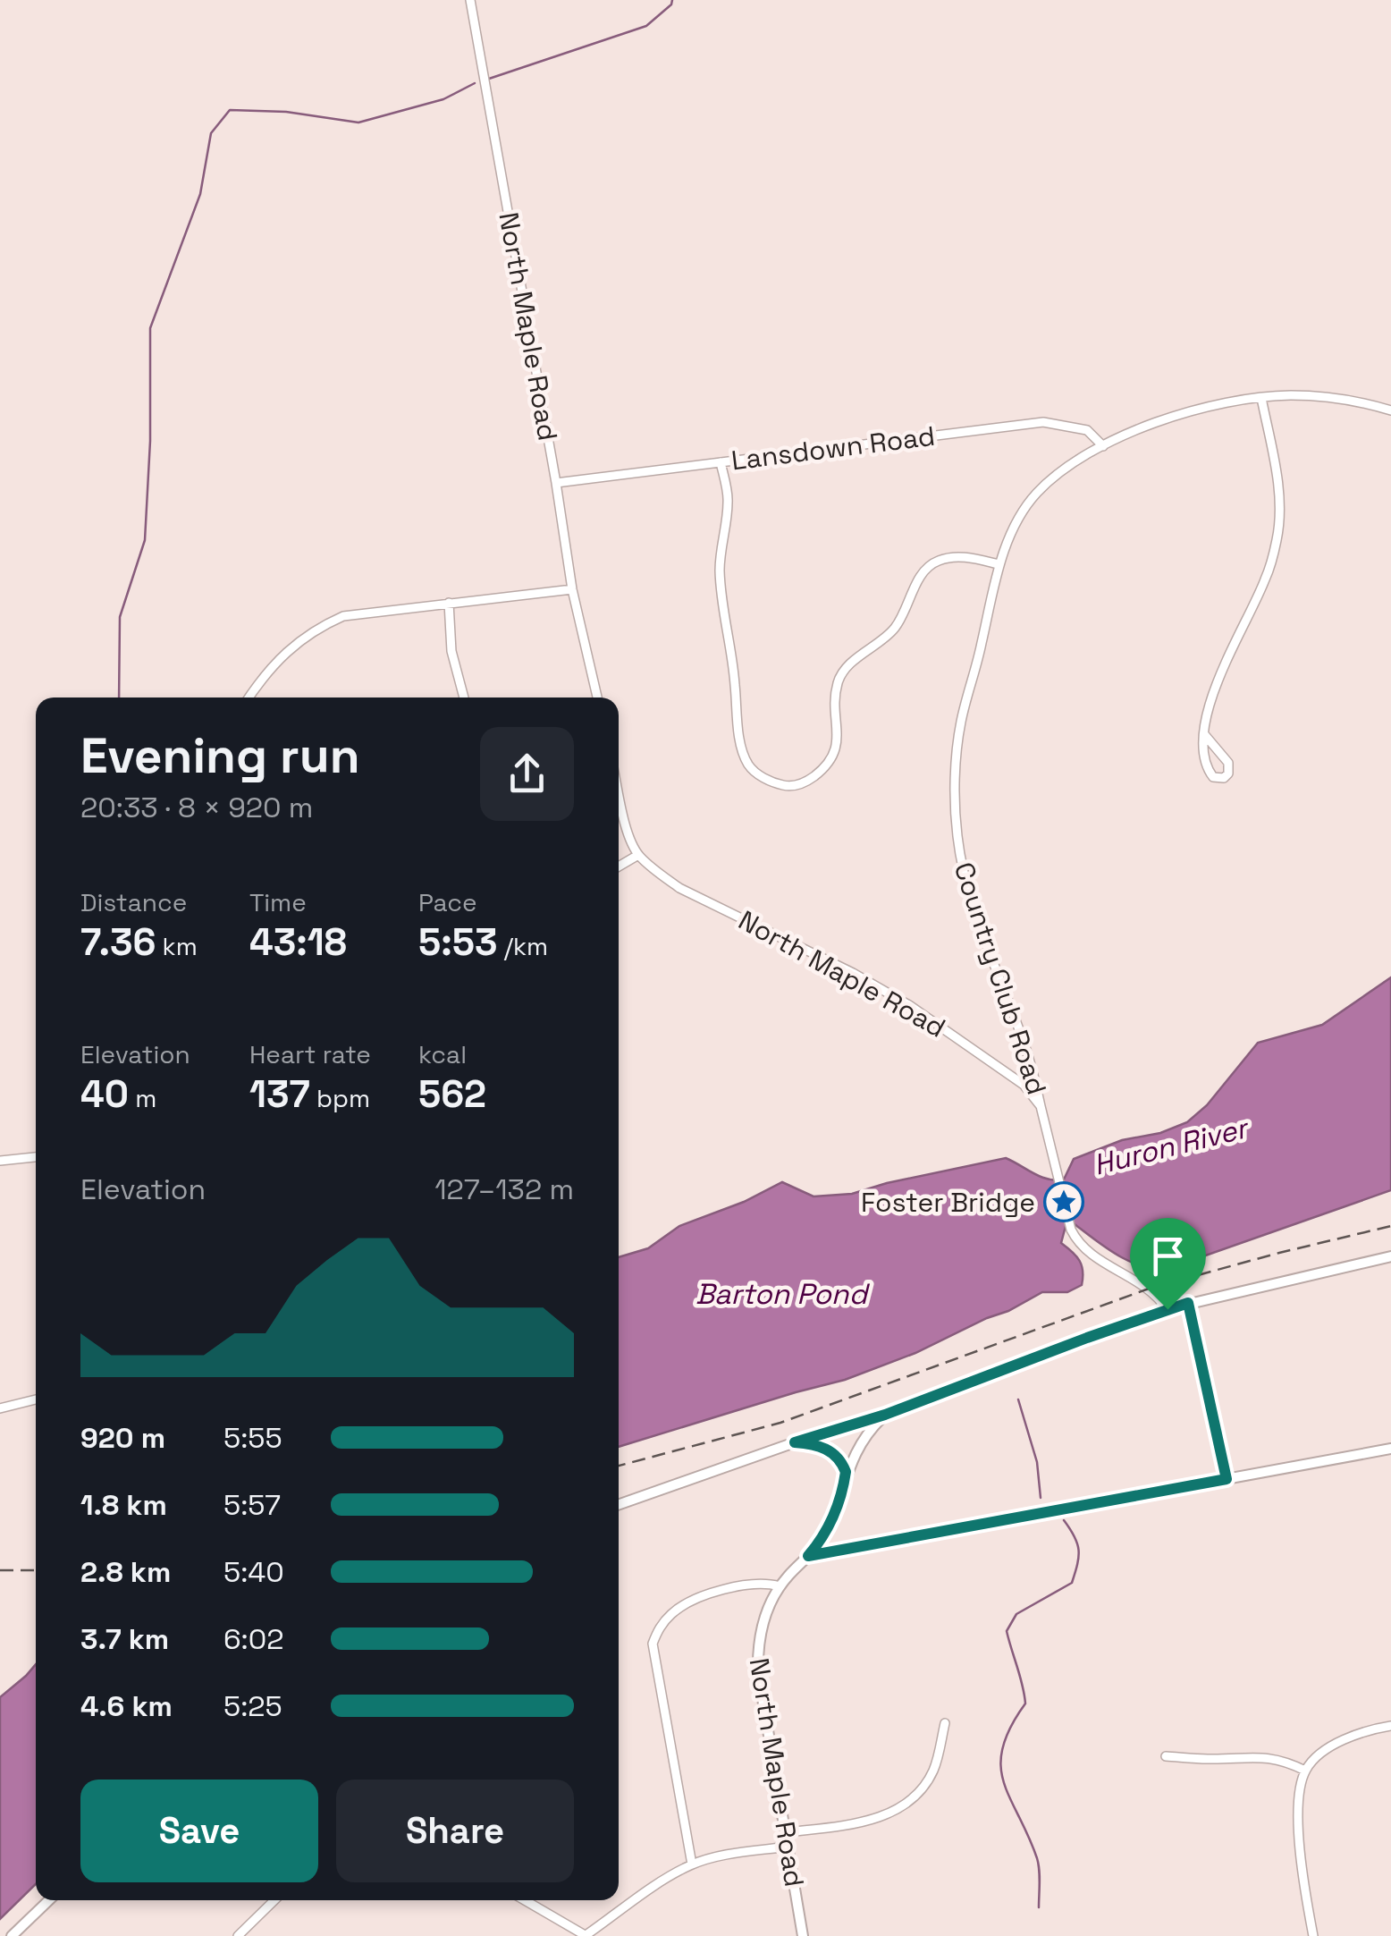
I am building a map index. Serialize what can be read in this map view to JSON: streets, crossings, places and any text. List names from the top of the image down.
{
  "streets": {
    "street": ["North Maple Road", "Lansdown Road", "Country Club Road"]
  },
  "crossings": [
    ["North Maple Road", "Lansdown Road"],
    ["North Maple Road", "Country Club Road"],
    ["Lansdown Road", "Country Club Road"]
  ],
  "water": ["Huron River", "Barton Pond"],
  "places": {
    "place": ["Foster Bridge"]
  },
  "page": {
    "heading": ["Evening run", "20:33 · 8 × 920 m"],
    "stats": [
      ["Distance", "7.36 km"],
      ["Time", "43:18"],
      ["Pace", "5:53 /km"],
      ["Elevation", "40 m"],
      ["Heart rate", "137 bpm"],
      ["kcal", "562"]
    ],
    "chart": ["Elevation", "127–132 m"],
    "list": [
      {
        "name": "920 m",
        "note": "5:55"
      },
      {
        "name": "1.8 km",
        "note": "5:57"
      },
      {
        "name": "2.8 km",
        "note": "5:40"
      },
      {
        "name": "3.7 km",
        "note": "6:02"
      },
      {
        "name": "4.6 km",
        "note": "5:25"
      }
    ],
    "buttons": ["Save", "Share"]
  }
}
